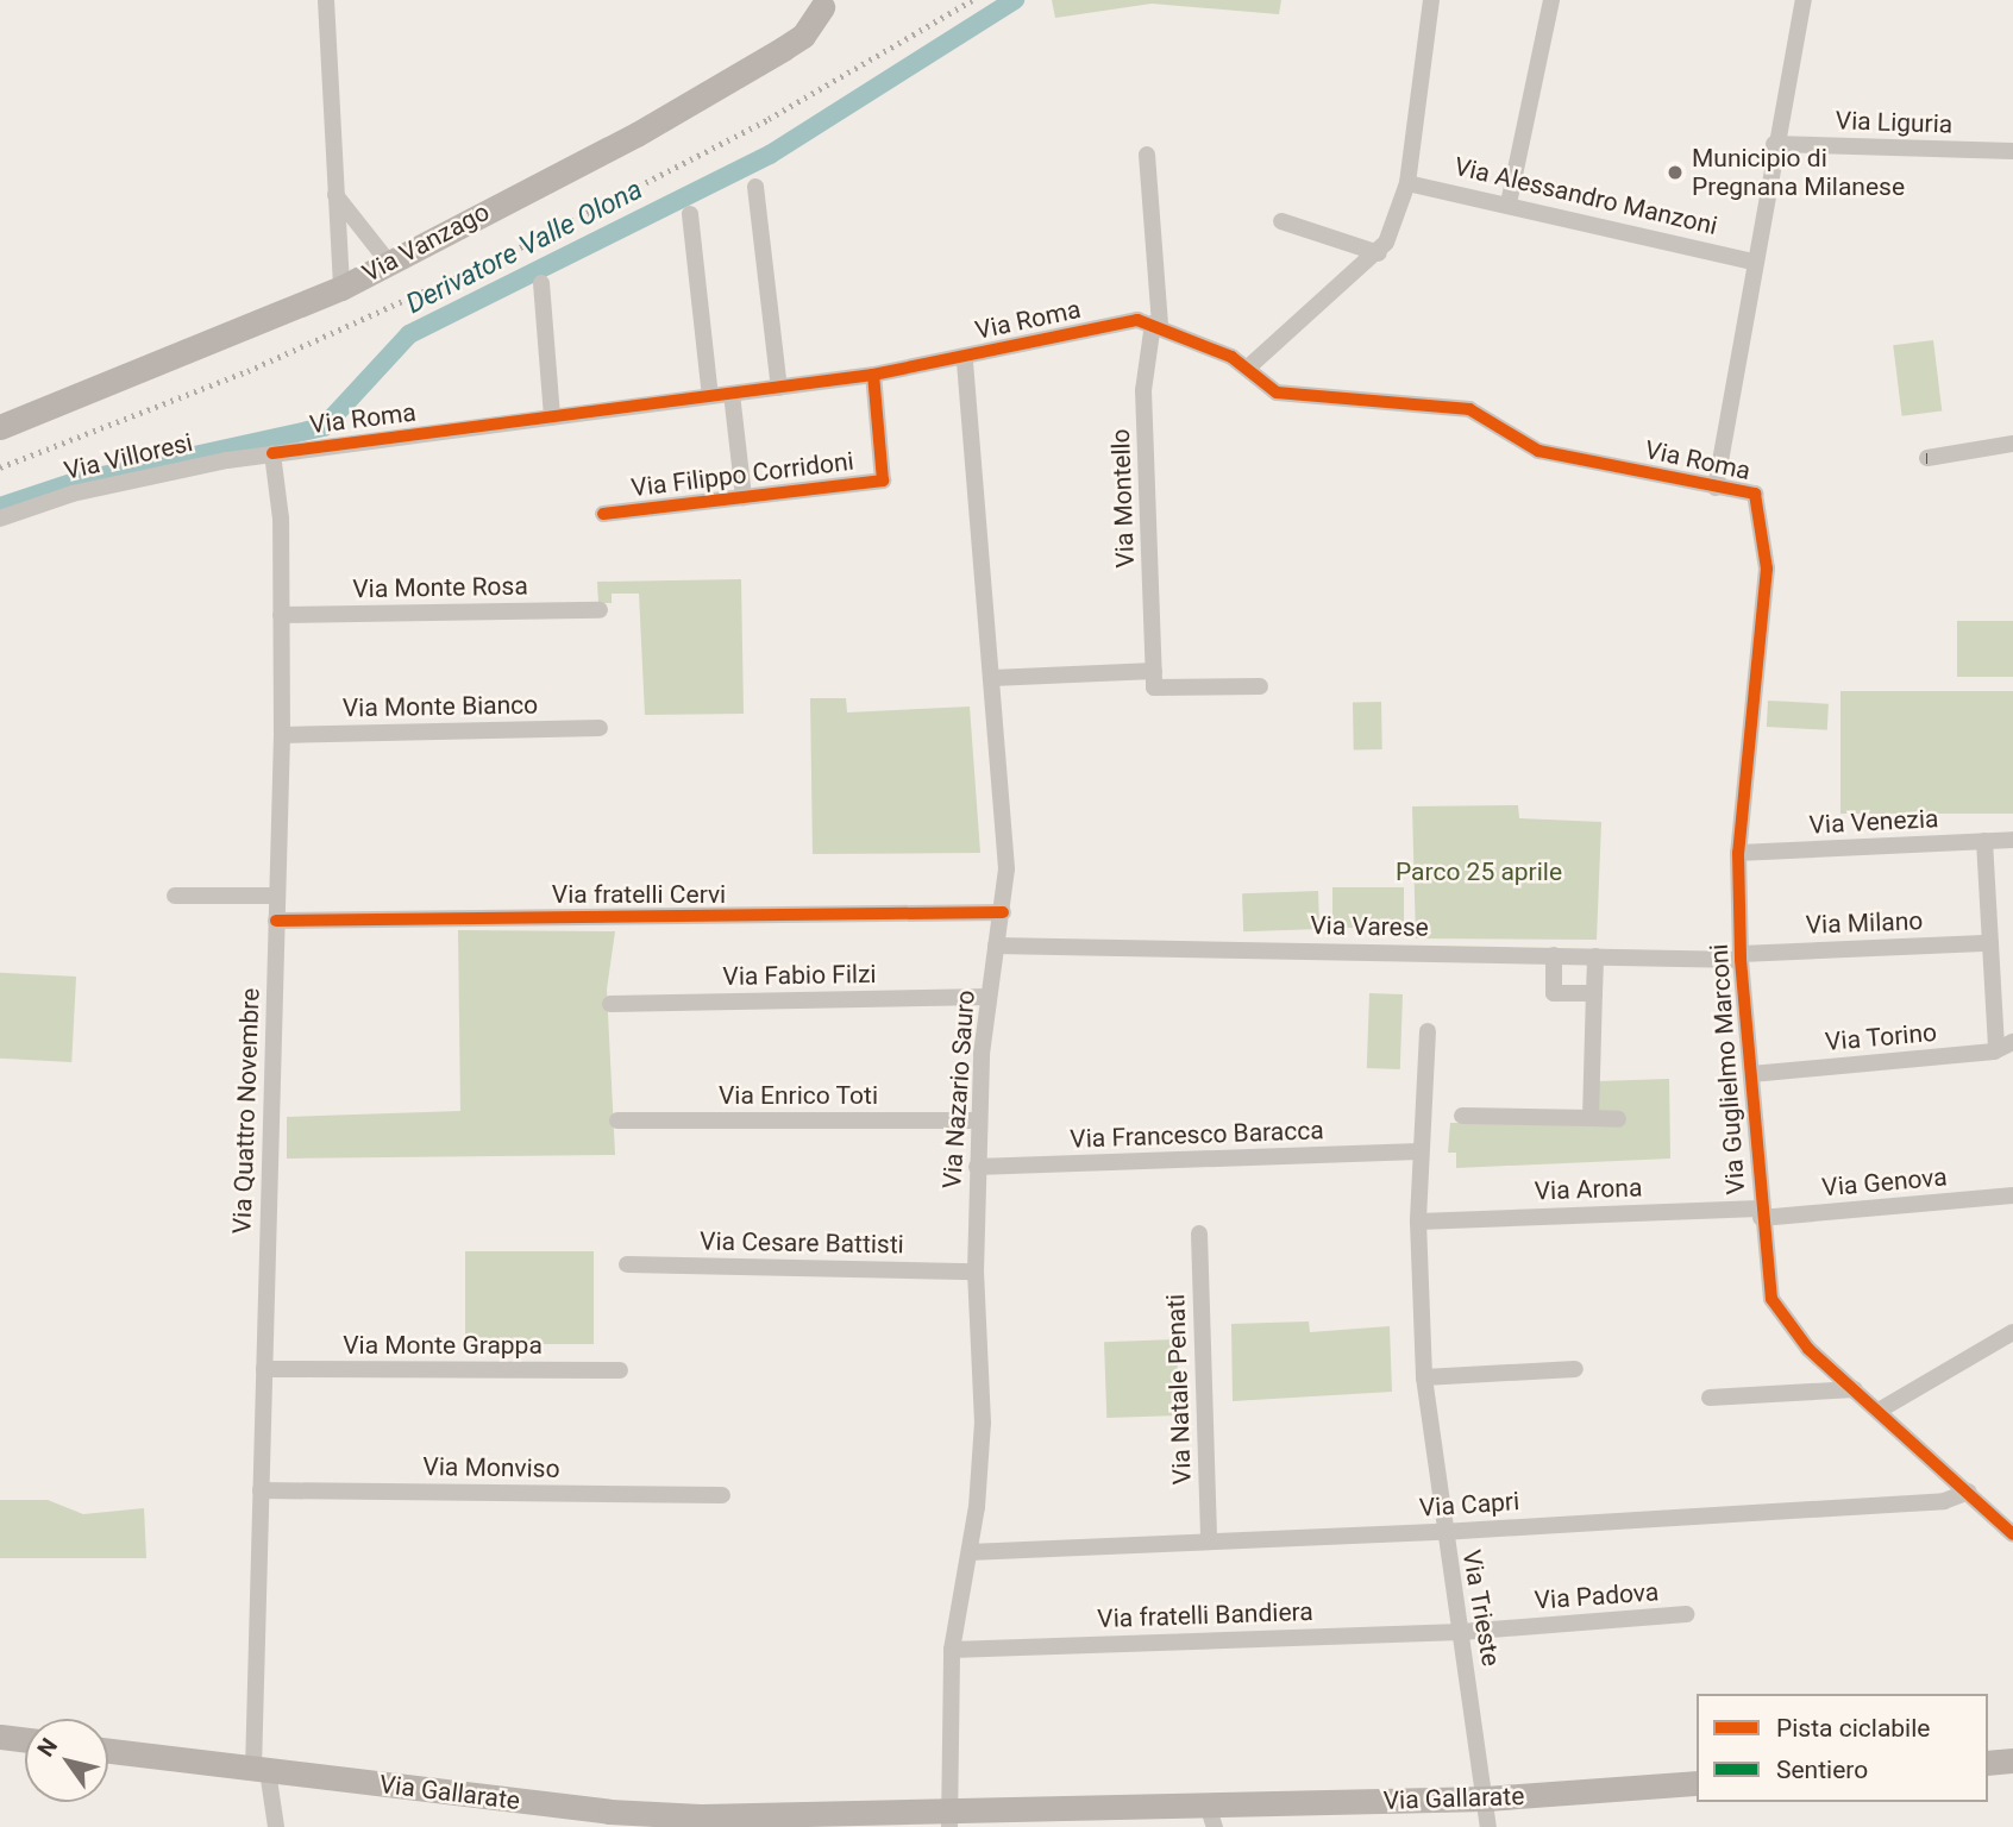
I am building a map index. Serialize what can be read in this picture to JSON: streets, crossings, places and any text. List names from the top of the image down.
{
  "streets": {
    "street": [
      "Via Liguria",
      "Via Alessandro Manzoni",
      "Via Vanzago",
      "Via Roma",
      "Via Villoresi",
      "Via Filippo Corridoni",
      "Via Montello",
      "Via Monte Rosa",
      "Via Monte Bianco",
      "Via Venezia",
      "Via fratelli Cervi",
      "Via Milano",
      "Via Varese",
      "Via Fabio Filzi",
      "Via Torino",
      "Via Guglielmo Marconi",
      "Via Nazario Sauro",
      "Via Enrico Toti",
      "Via Quattro Novembre",
      "Via Francesco Baracca",
      "Via Genova",
      "Via Arona",
      "Via Cesare Battisti",
      "Via Monte Grappa",
      "Via Natale Penati",
      "Via Monviso",
      "Via Capri",
      "Via Padova",
      "Via Trieste",
      "Via fratelli Bandiera",
      "Via Gallarate"
    ]
  },
  "crossings": [
    ["Via Roma", "Via Villoresi"],
    ["Via Roma", "Via Filippo Corridoni"],
    ["Via Roma", "Via Montello"],
    ["Via Roma", "Via Guglielmo Marconi"],
    ["Via Roma", "Via Nazario Sauro"],
    ["Via Roma", "Via Quattro Novembre"],
    ["Via Villoresi", "Via Quattro Novembre"],
    ["Via Monte Rosa", "Via Quattro Novembre"],
    ["Via Monte Bianco", "Via Quattro Novembre"],
    ["Via Venezia", "Via Guglielmo Marconi"],
    ["Via fratelli Cervi", "Via Nazario Sauro"],
    ["Via fratelli Cervi", "Via Quattro Novembre"],
    ["Via Milano", "Via Varese"],
    ["Via Milano", "Via Guglielmo Marconi"],
    ["Via Varese", "Via Guglielmo Marconi"],
    ["Via Varese", "Via Nazario Sauro"],
    ["Via Fabio Filzi", "Via Nazario Sauro"],
    ["Via Torino", "Via Guglielmo Marconi"],
    ["Via Guglielmo Marconi", "Via Genova"],
    ["Via Guglielmo Marconi", "Via Arona"],
    ["Via Guglielmo Marconi", "Via Capri"],
    ["Via Nazario Sauro", "Via Enrico Toti"],
    ["Via Nazario Sauro", "Via Francesco Baracca"],
    ["Via Nazario Sauro", "Via Cesare Battisti"],
    ["Via Nazario Sauro", "Via Capri"],
    ["Via Nazario Sauro", "Via fratelli Bandiera"],
    ["Via Nazario Sauro", "Via Gallarate"],
    ["Via Quattro Novembre", "Via Monte Grappa"],
    ["Via Quattro Novembre", "Via Monviso"],
    ["Via Quattro Novembre", "Via Gallarate"],
    ["Via Francesco Baracca", "Via Trieste"],
    ["Via Genova", "Via Arona"],
    ["Via Arona", "Via Trieste"],
    ["Via Natale Penati", "Via Capri"],
    ["Via Capri", "Via Trieste"],
    ["Via Padova", "Via Trieste"],
    ["Via Padova", "Via fratelli Bandiera"],
    ["Via Trieste", "Via fratelli Bandiera"],
    ["Via Trieste", "Via Gallarate"]
  ],
  "water": ["Derivatore Valle Olona"],
  "parks": ["Parco 25 aprile"],
  "places": ["Municipio di Pregnana Milanese"],
  "legend": ["Pista ciclabile", "Sentiero"],
  "north": "top left"
}
